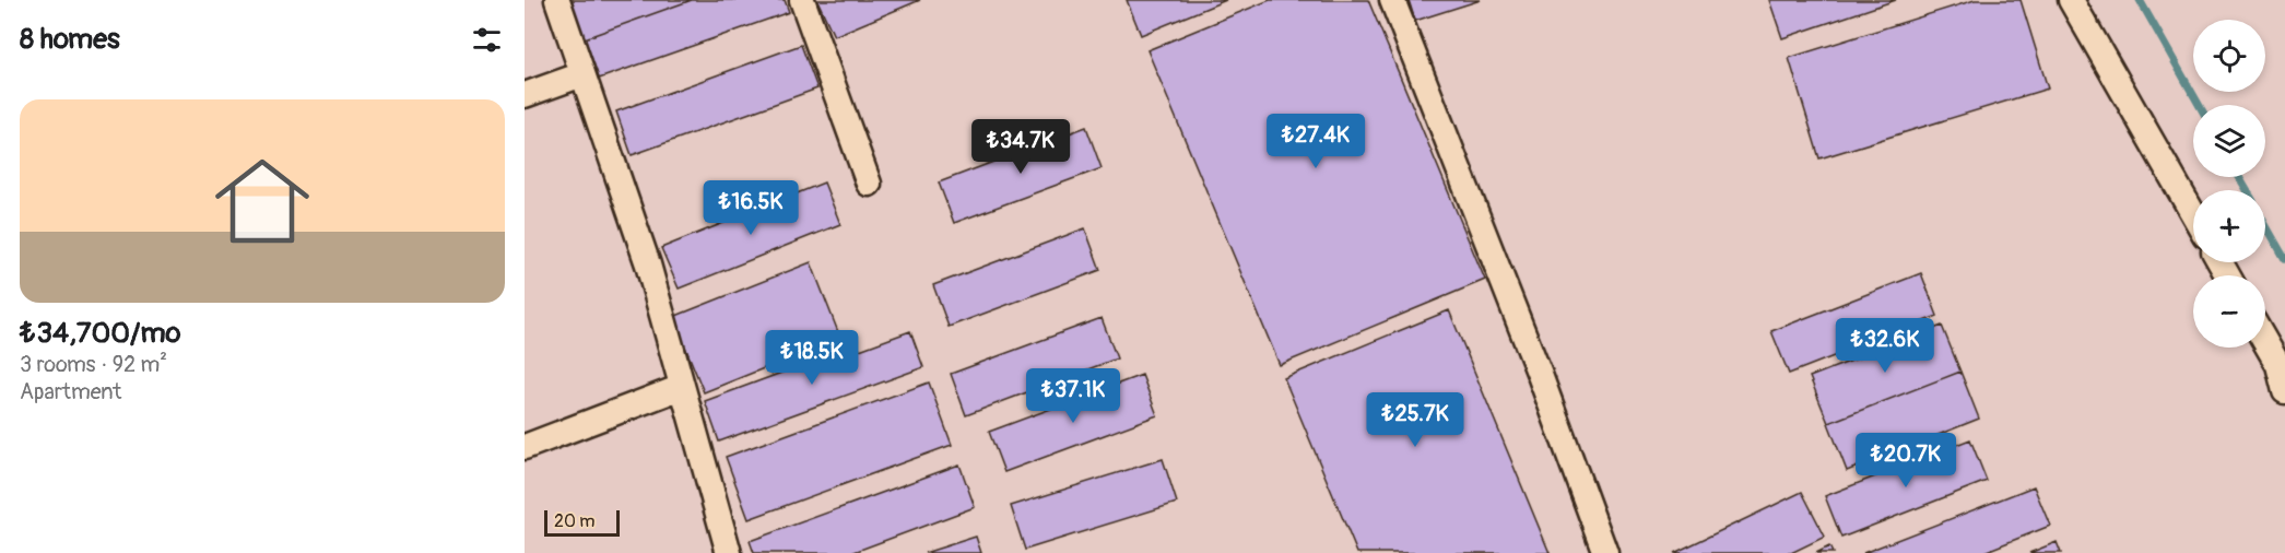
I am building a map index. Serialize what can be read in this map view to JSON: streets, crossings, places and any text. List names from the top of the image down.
{
  "scale_bar": "20 m",
  "page": {
    "heading": "8 homes",
    "map_buttons": ["+", "−"],
    "list": [
      {
        "name": "₺34,700/mo",
        "note": "3 rooms · 92 m² · Apartment"
      }
    ],
    "price": [
      "₺27.4K",
      "₺34.7K",
      "₺16.5K",
      "₺32.6K",
      "₺18.5K",
      "₺37.1K",
      "₺25.7K",
      "₺20.7K"
    ],
    "scale": "20 m"
  }
}
